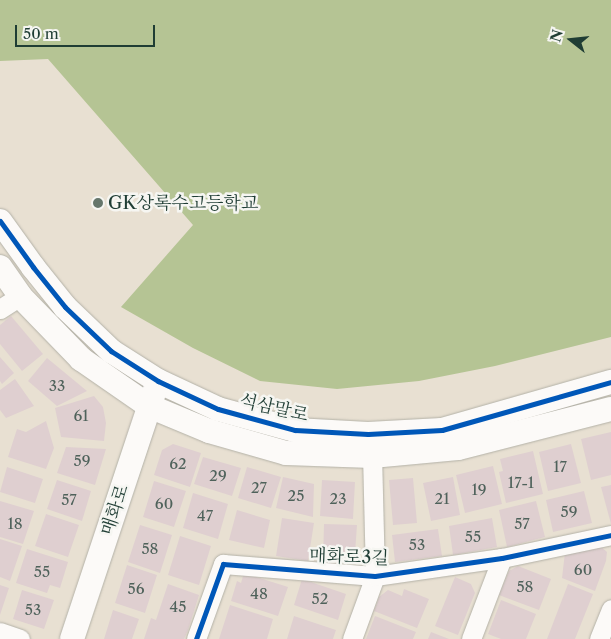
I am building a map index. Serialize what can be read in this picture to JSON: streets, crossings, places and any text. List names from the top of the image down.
{
  "streets": {
    "street": ["석삼말로", "매화로", "매화로3길"]
  },
  "crossings": [
    ["석삼말로", "매화로"]
  ],
  "places": ["GK상록수고등학교"],
  "house_numbers": [
    "33",
    "61",
    "59",
    "62",
    "17",
    "29",
    "17-1",
    "27",
    "19",
    "25",
    "23",
    "21",
    "57",
    "60",
    "59",
    "47",
    "18",
    "57",
    "55",
    "53",
    "58",
    "60",
    "55",
    "58",
    "56",
    "48",
    "52",
    "45",
    "53"
  ],
  "scale_bar": "50 m",
  "north": "left"
}
